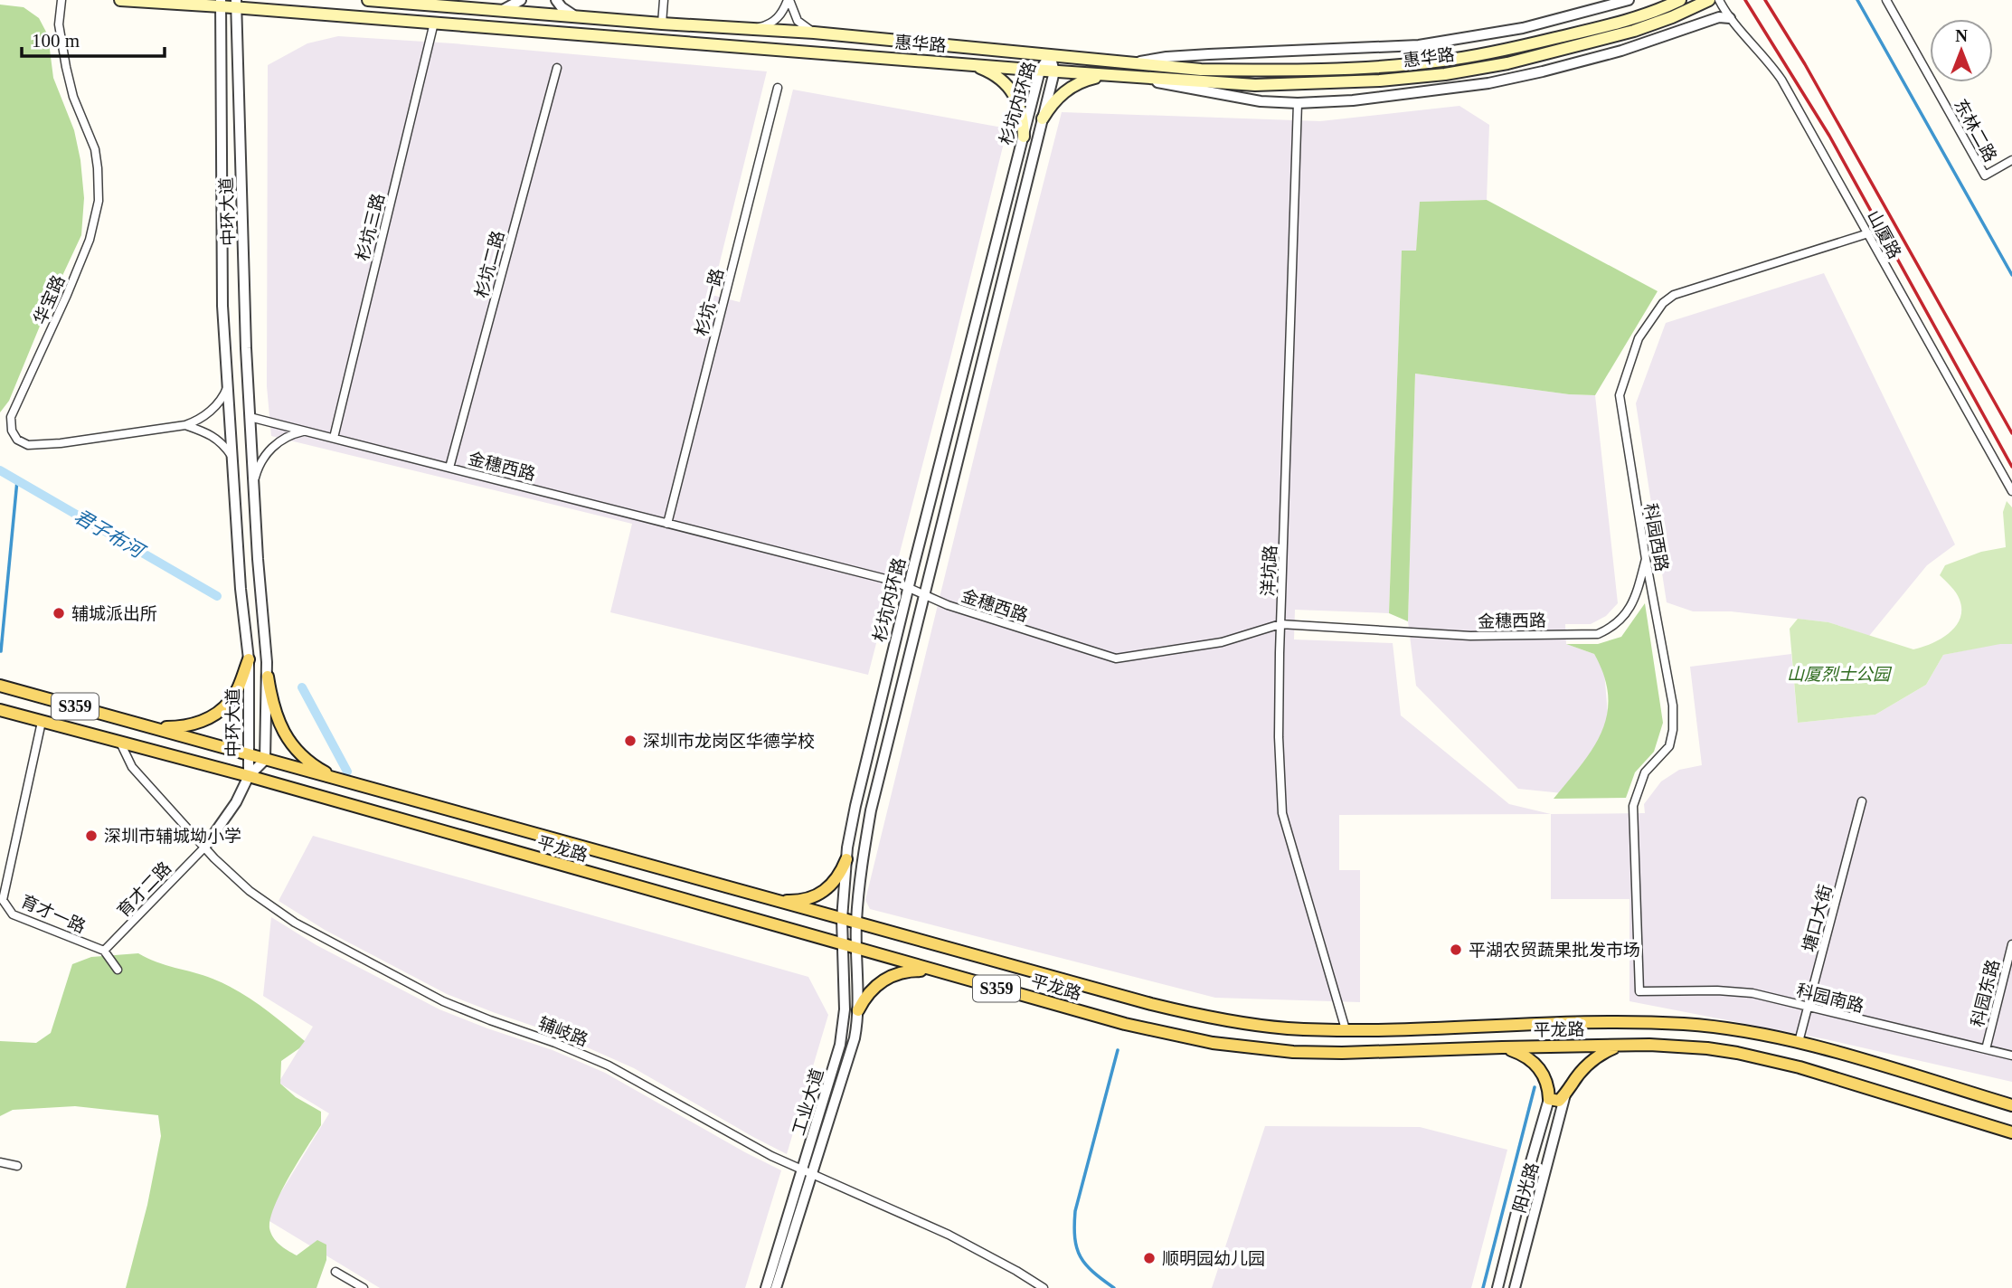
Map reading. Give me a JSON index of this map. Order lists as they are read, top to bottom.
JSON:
{
  "streets": {
    "main road": ["惠华路", "S359", "平龙路"],
    "street": [
      "杉坑内环路",
      "东林二路",
      "中环大道",
      "杉坑三路",
      "山厦路",
      "杉坑二路",
      "华宝路",
      "杉坑一路",
      "金穗西路",
      "科园西路",
      "洋坑路",
      "育才二路",
      "育才一路",
      "塘口大街",
      "科园东路",
      "科园南路",
      "辅岐路",
      "工业大道",
      "阳光路"
    ]
  },
  "crossings": [
    ["惠华路", "杉坑内环路"],
    ["惠华路", "中环大道"],
    ["惠华路", "杉坑三路"],
    ["杉坑内环路", "金穗西路"],
    ["杉坑内环路", "平龙路"],
    ["杉坑内环路", "工业大道"],
    ["中环大道", "金穗西路"],
    ["中环大道", "平龙路"],
    ["杉坑三路", "金穗西路"],
    ["山厦路", "科园西路"],
    ["杉坑二路", "金穗西路"],
    ["杉坑一路", "金穗西路"],
    ["金穗西路", "科园西路"],
    ["金穗西路", "洋坑路"],
    ["科园西路", "科园南路"],
    ["洋坑路", "平龙路"],
    ["平龙路", "育才一路"],
    ["平龙路", "塘口大街"],
    ["平龙路", "辅岐路"],
    ["平龙路", "工业大道"],
    ["育才二路", "育才一路"],
    ["育才二路", "辅岐路"],
    ["塘口大街", "科园南路"],
    ["科园东路", "科园南路"],
    ["辅岐路", "工业大道"]
  ],
  "water": ["君子布河"],
  "parks": ["山厦烈士公园"],
  "places": [
    "辅城派出所",
    "深圳市龙岗区华德学校",
    "深圳市辅城坳小学",
    "平湖农贸蔬果批发市场",
    "顺明园幼儿园"
  ],
  "scale_bar": "100 m",
  "north": "top"
}
